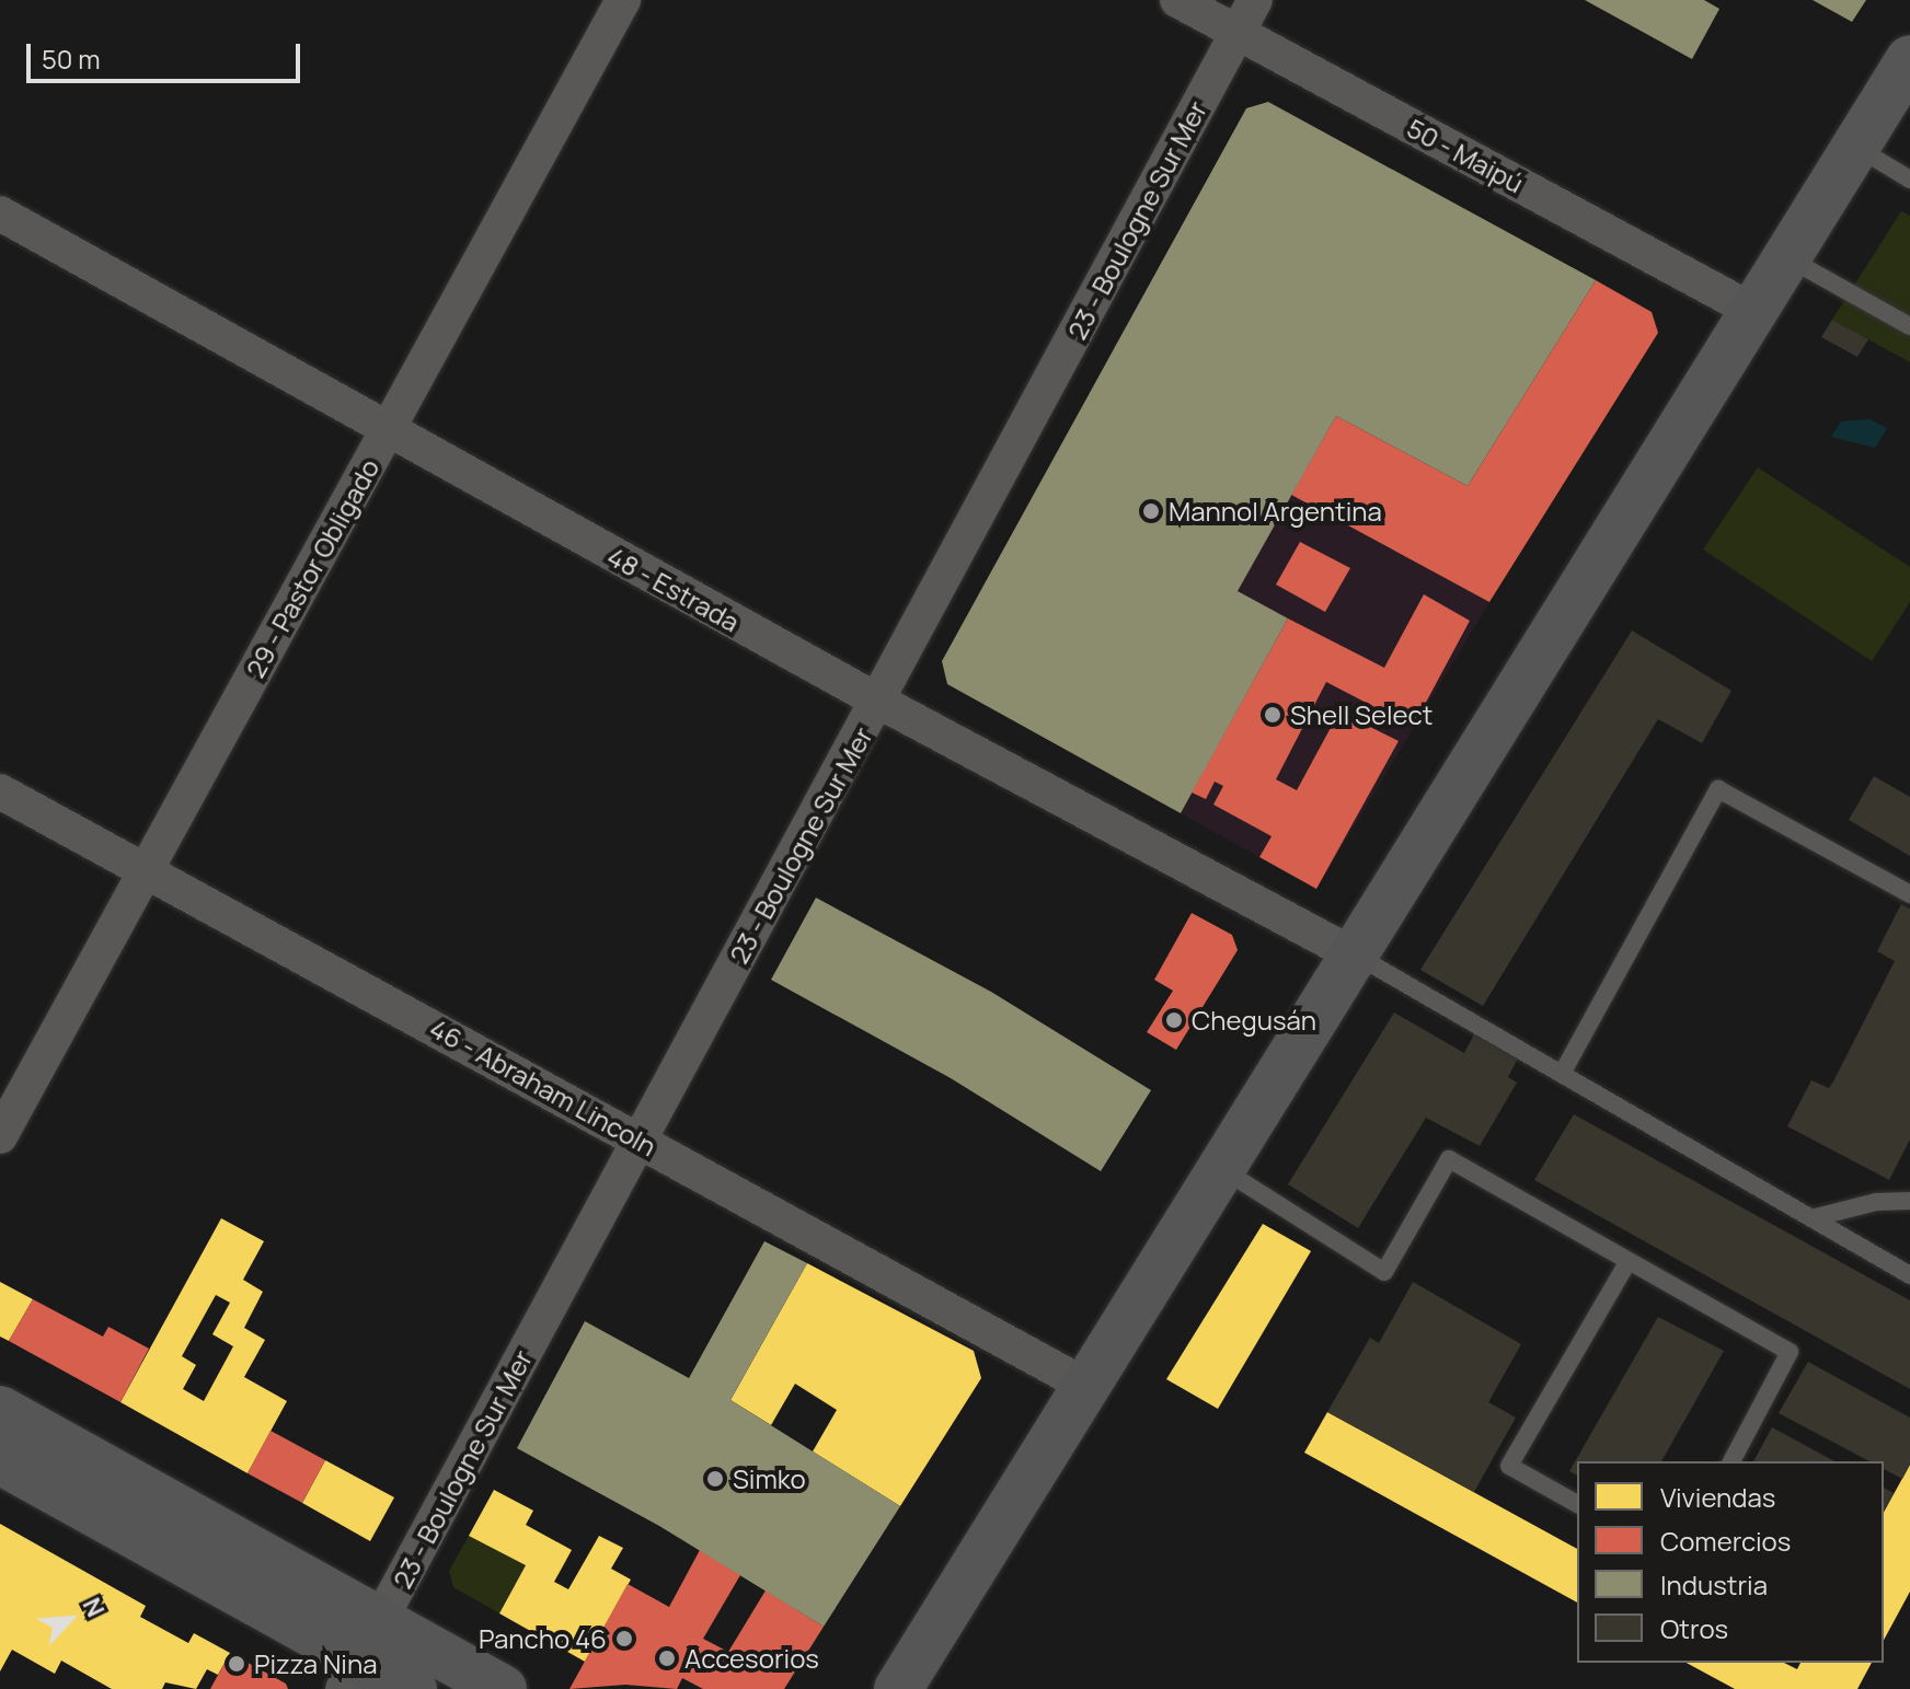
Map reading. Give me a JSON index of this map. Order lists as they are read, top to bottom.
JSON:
{
  "streets": {
    "street": [
      "50 - Maipú",
      "23 - Boulogne Sur Mer",
      "29 - Pastor Obligado",
      "48 - Estrada",
      "46 - Abraham Lincoln"
    ]
  },
  "crossings": [
    ["50 - Maipú", "23 - Boulogne Sur Mer"],
    ["23 - Boulogne Sur Mer", "48 - Estrada"],
    ["23 - Boulogne Sur Mer", "46 - Abraham Lincoln"],
    ["29 - Pastor Obligado", "48 - Estrada"],
    ["29 - Pastor Obligado", "46 - Abraham Lincoln"]
  ],
  "places": [
    "Mannol Argentina",
    "Shell Select",
    "Chegusán",
    "Simko",
    "Pancho 46",
    "Accesorios",
    "Pizza Nina"
  ],
  "legend": [
    "Viviendas",
    "Comercios",
    "Industria",
    "Otros"
  ],
  "scale_bar": "50 m",
  "north": "top right"
}
